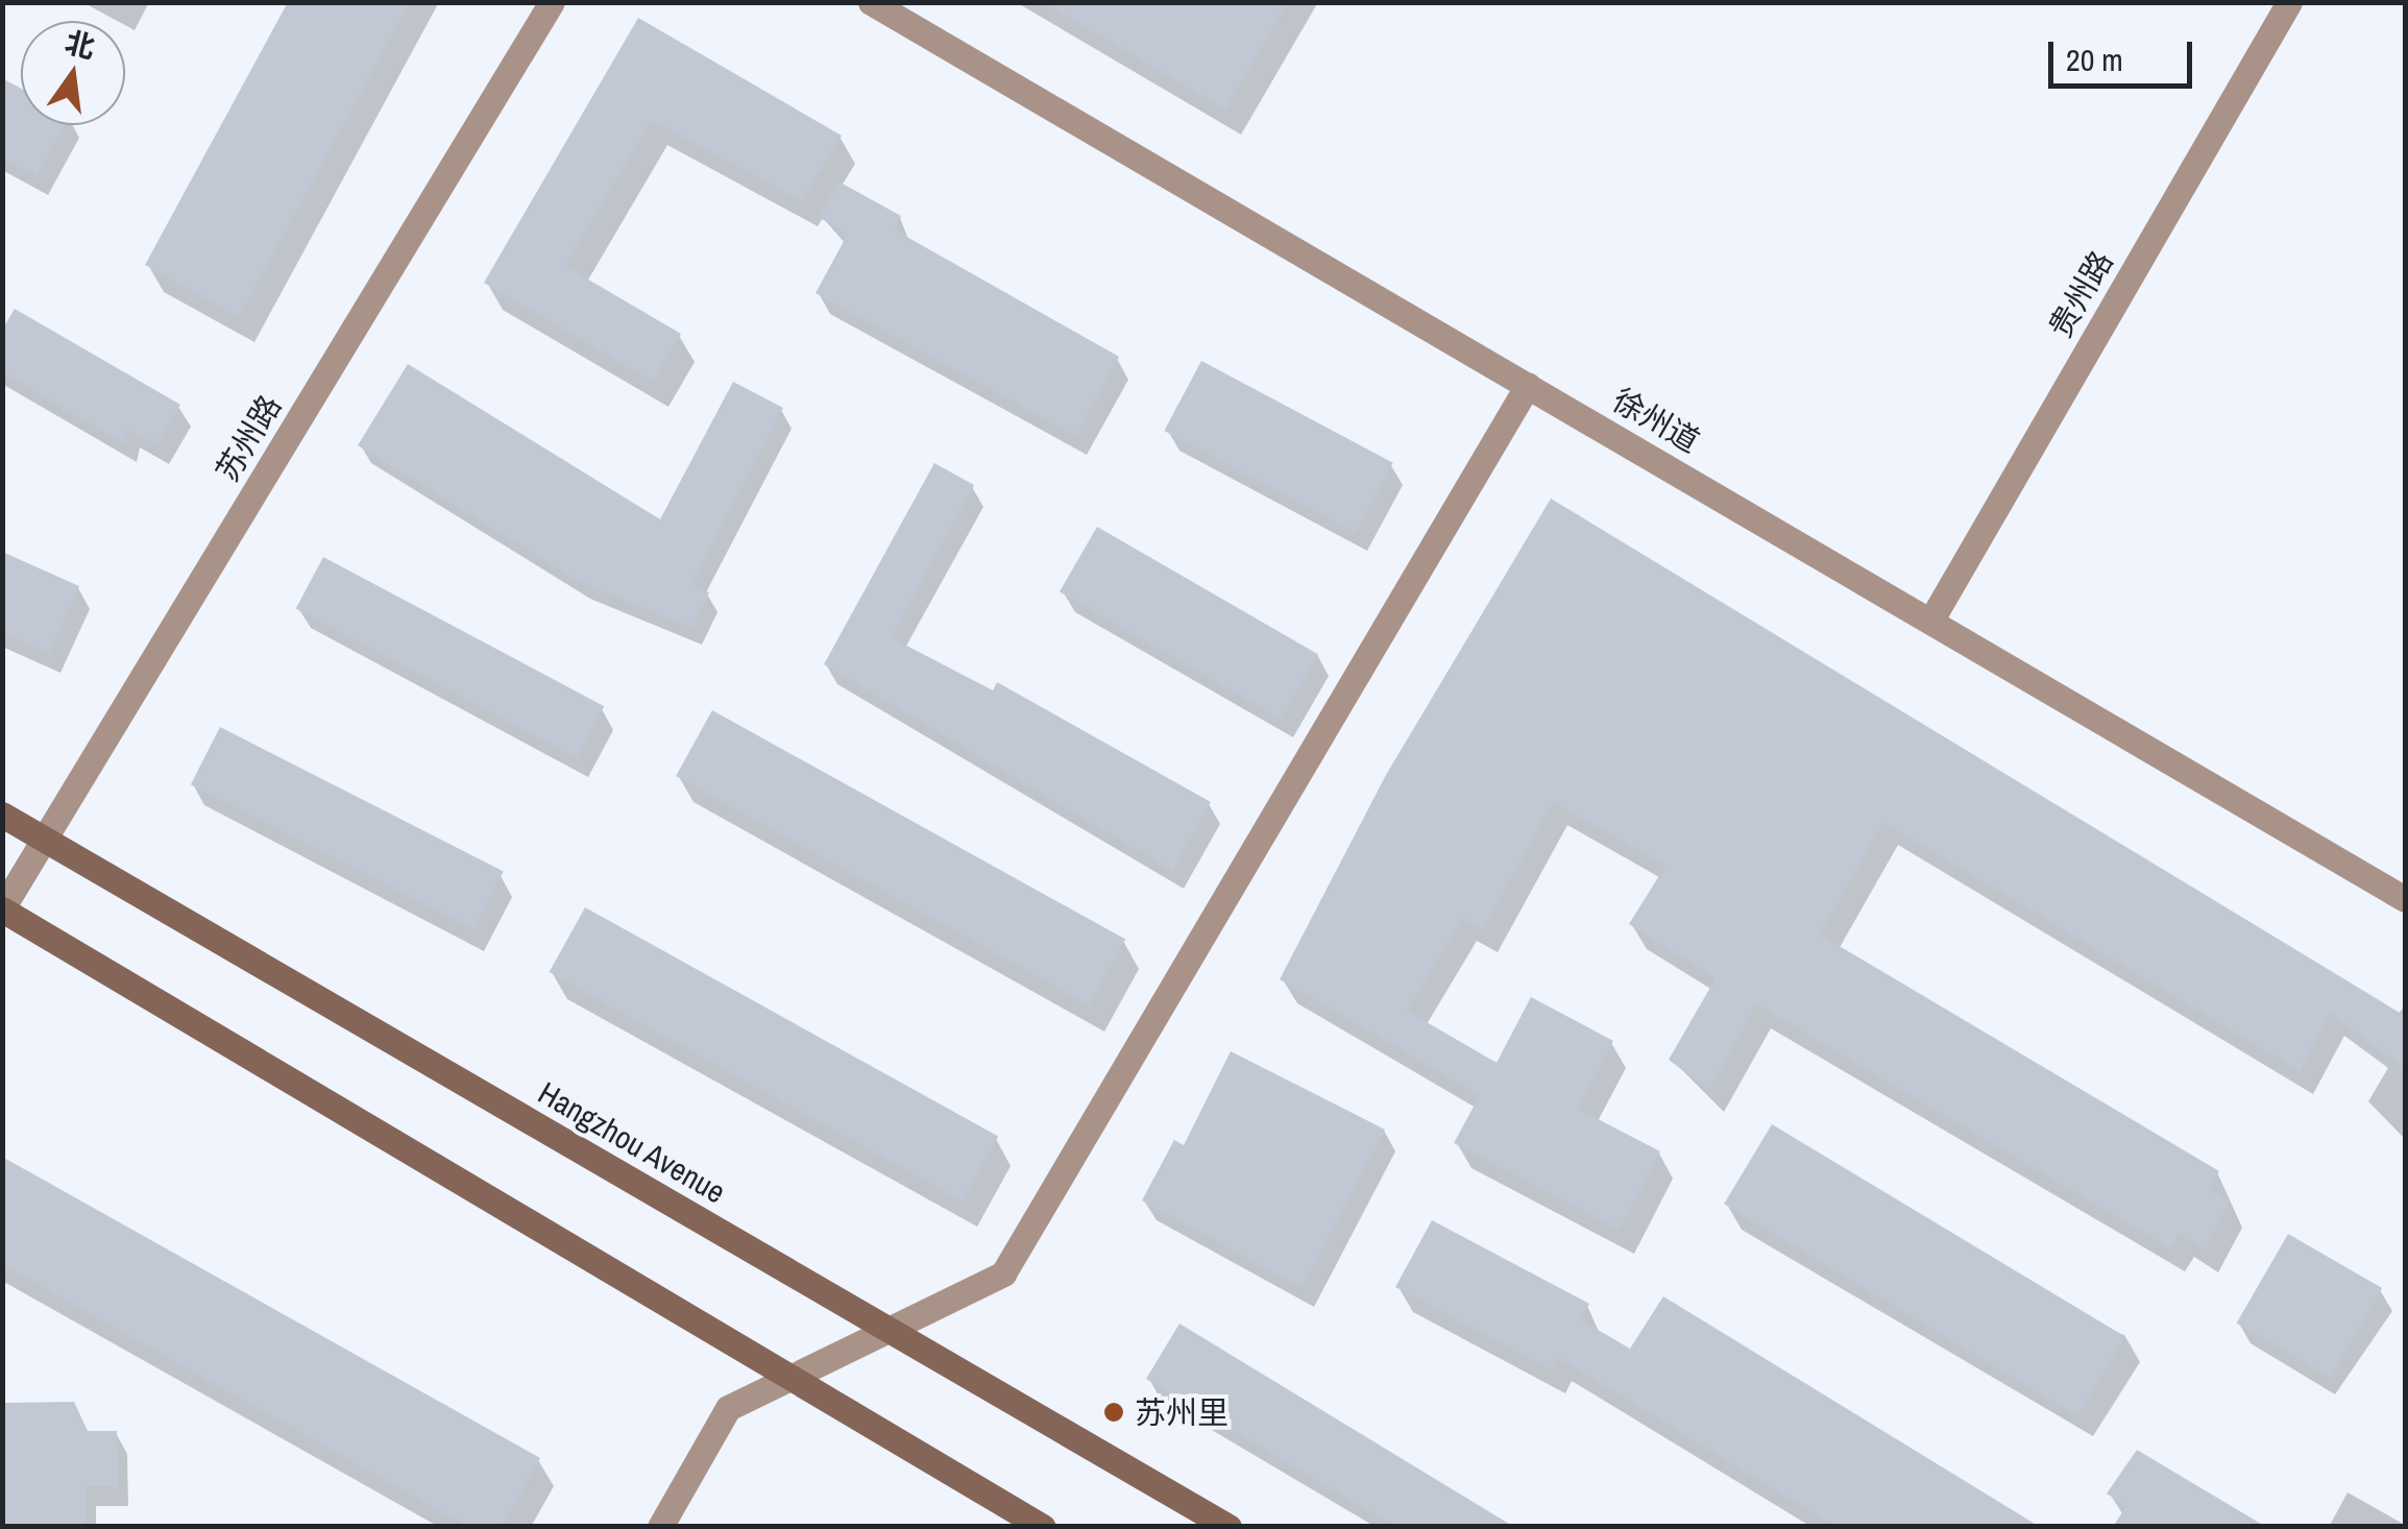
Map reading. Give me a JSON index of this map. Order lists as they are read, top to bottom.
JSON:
{
  "streets": {
    "main road": ["Hangzhou Avenue"],
    "street": ["贵州路", "徐州道", "苏州路"]
  },
  "crossings": [
    ["贵州路", "徐州道"],
    ["苏州路", "Hangzhou Avenue"]
  ],
  "places": ["苏州里"],
  "scale_bar": "20 m",
  "north": "top"
}
